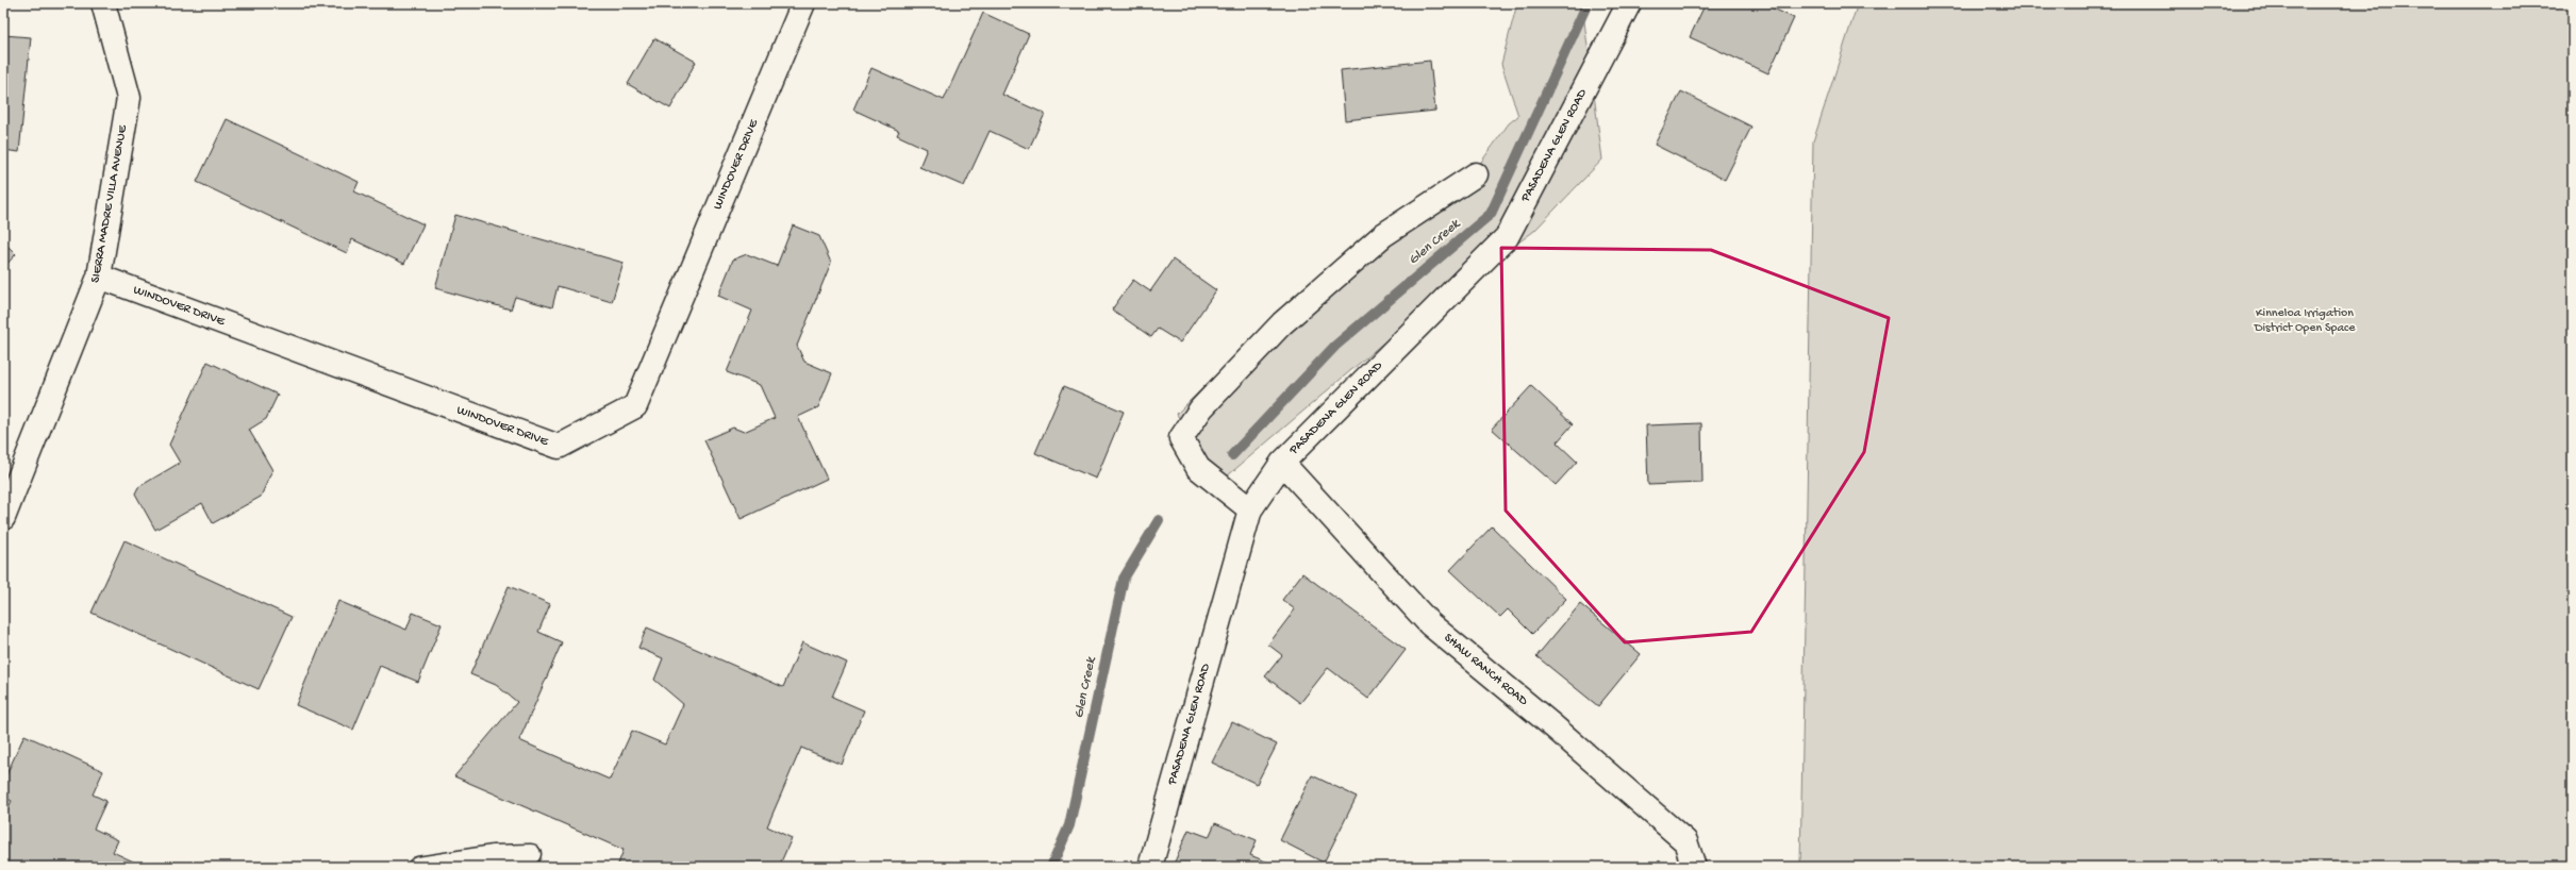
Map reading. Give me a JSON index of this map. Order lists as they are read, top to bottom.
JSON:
{
  "streets": {
    "street": [
      "PASADENA GLEN ROAD",
      "WINDOVER DRIVE",
      "SIERRA MADRE VILLA AVENUE",
      "SHAW RANCH ROAD"
    ]
  },
  "crossings": [
    ["PASADENA GLEN ROAD", "SHAW RANCH ROAD"],
    ["WINDOVER DRIVE", "SIERRA MADRE VILLA AVENUE"]
  ],
  "water": ["Glen Creek"],
  "parks": ["Kinneloa Irrigation District Open Space"]
}
